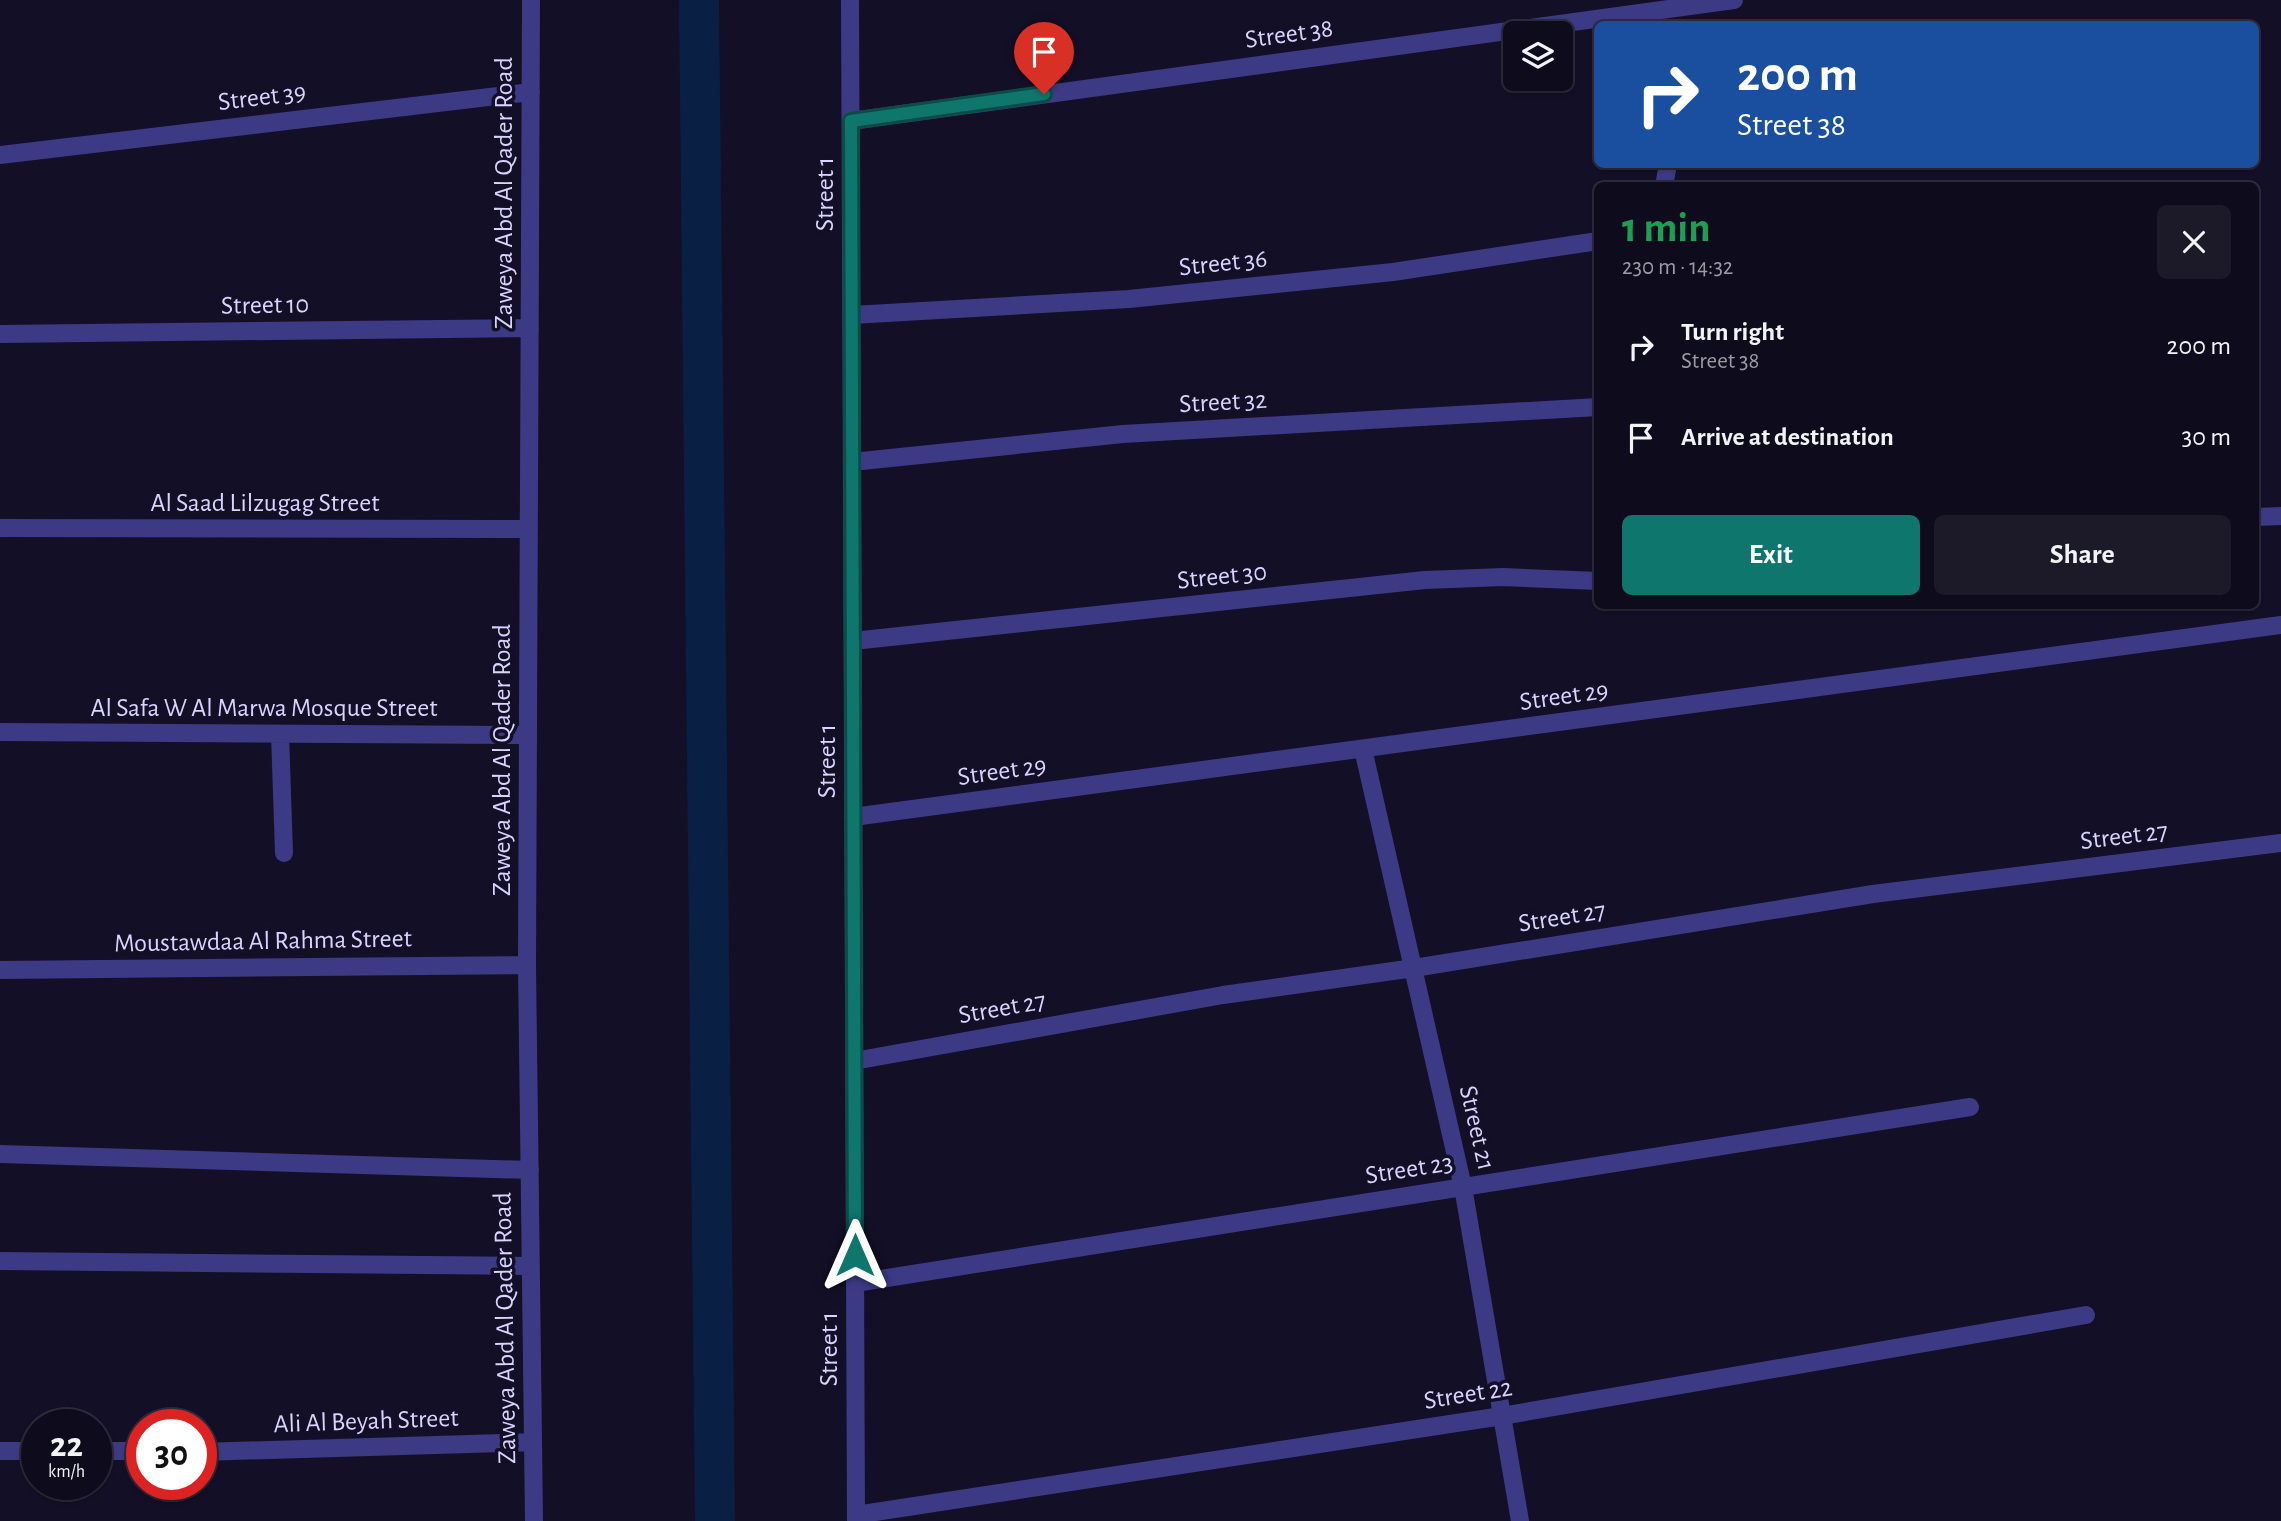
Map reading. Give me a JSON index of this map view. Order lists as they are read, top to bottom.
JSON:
{
  "streets": {
    "street": [
      "Street 38",
      "Street 39",
      "Zaweya Abd Al Qader Road",
      "Street 1",
      "Street 36",
      "Street 10",
      "Street 32",
      "Al Saad Lilzugag Street",
      "Street 30",
      "Street 29",
      "Al Safa W Al Marwa Mosque Street",
      "Street 27",
      "Moustawdaa Al Rahma Street",
      "Street 21",
      "Street 23",
      "Street 22",
      "Ali Al Beyah Street"
    ]
  },
  "crossings": [
    ["Street 38", "Street 1"],
    ["Street 39", "Zaweya Abd Al Qader Road"],
    ["Zaweya Abd Al Qader Road", "Street 10"],
    ["Zaweya Abd Al Qader Road", "Al Saad Lilzugag Street"],
    ["Zaweya Abd Al Qader Road", "Al Safa W Al Marwa Mosque Street"],
    ["Zaweya Abd Al Qader Road", "Moustawdaa Al Rahma Street"],
    ["Zaweya Abd Al Qader Road", "Ali Al Beyah Street"],
    ["Street 1", "Street 36"],
    ["Street 1", "Street 32"],
    ["Street 1", "Street 30"],
    ["Street 1", "Street 29"],
    ["Street 1", "Street 27"],
    ["Street 1", "Street 23"],
    ["Street 1", "Street 22"],
    ["Street 29", "Street 21"],
    ["Street 27", "Street 21"],
    ["Street 21", "Street 23"],
    ["Street 21", "Street 22"]
  ],
  "page": {
    "turn": ["200 m", "Street 38"],
    "heading": ["1 min", "230 m · 14:32"],
    "list": [
      {
        "name": "Turn right",
        "note": "Street 38",
        "value": "200 m"
      },
      {
        "name": "Arrive at destination",
        "value": "30 m"
      }
    ],
    "buttons": ["Exit", "Share"],
    "speed": "22 km/h",
    "limit": "30"
  }
}
